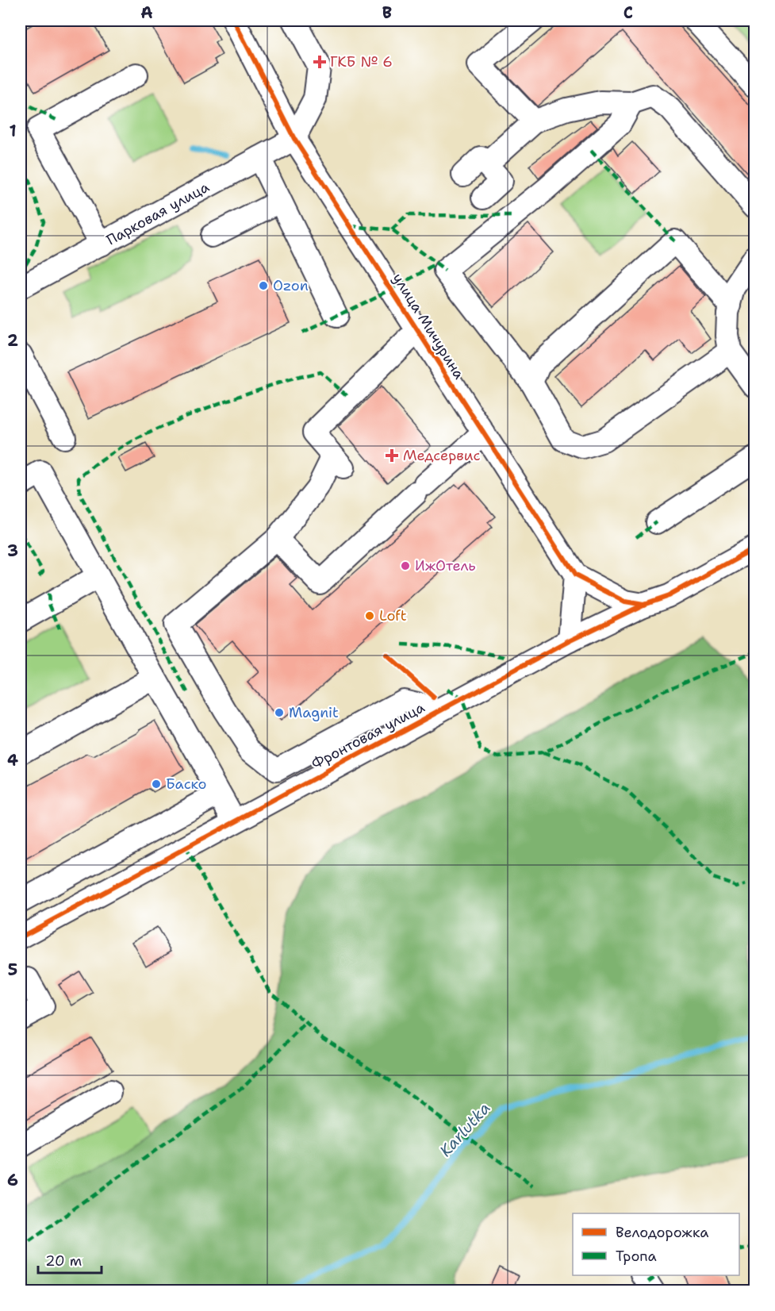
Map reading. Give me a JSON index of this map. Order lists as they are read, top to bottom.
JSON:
{
  "streets": {
    "street": ["Парковая улица", "улица Мичурина", "Фронтовая улица"]
  },
  "crossings": [
    ["Парковая улица", "улица Мичурина"],
    ["улица Мичурина", "Фронтовая улица"]
  ],
  "water": ["Karlutka"],
  "places": {
    "health": ["ГКБ № 6", "Медсервис"],
    "other": [
      "Ozon",
      "ИжОтель",
      "Loft",
      "Magnit",
      "Баско"
    ]
  },
  "legend": ["Велодорожка", "Тропа"],
  "scale_bar": "20 m",
  "grid": {
    "columns": ["A", "B", "C"],
    "rows": [
      "1",
      "2",
      "3",
      "4",
      "5",
      "6"
    ]
  }
}
